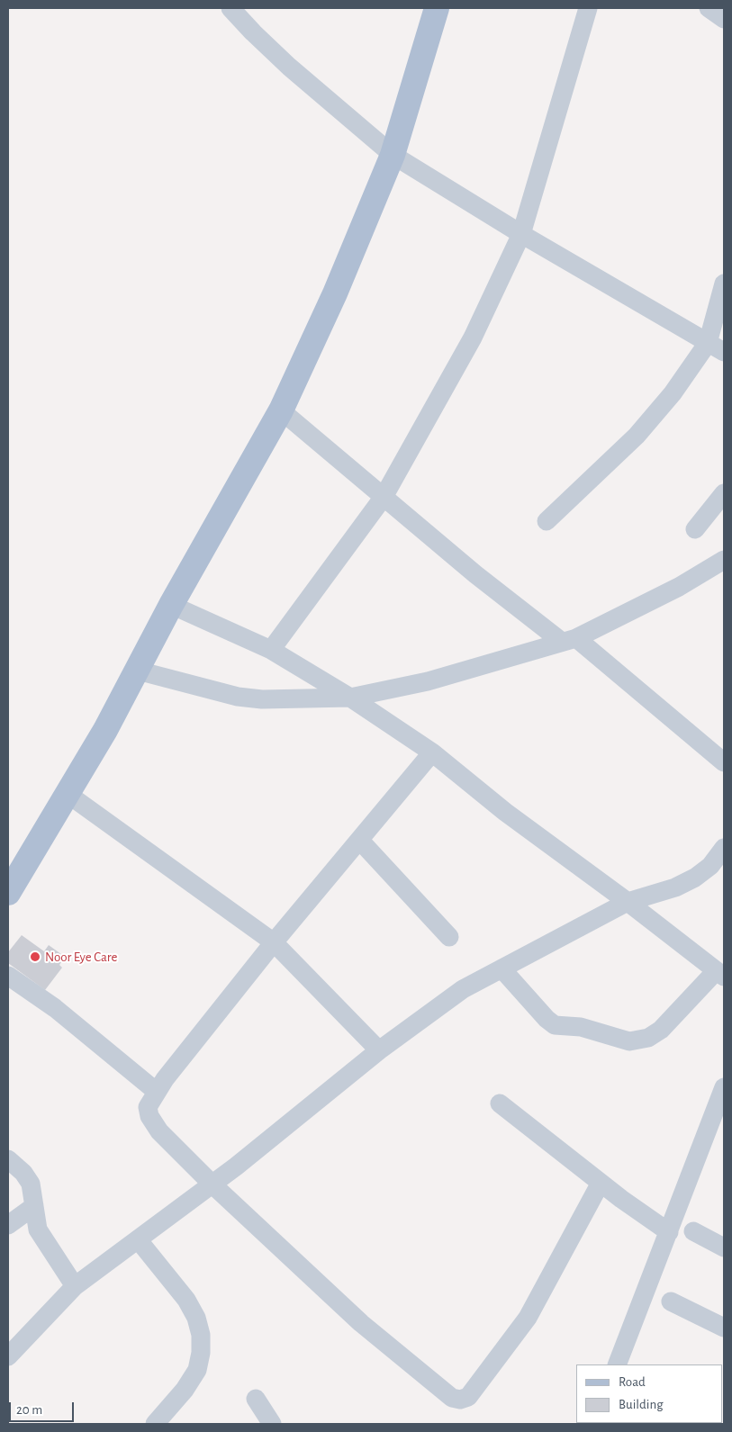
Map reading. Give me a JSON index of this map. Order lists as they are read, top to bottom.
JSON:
{
  "places": ["Noor Eye Care"],
  "legend": ["Road", "Building"],
  "scale_bar": "20 m"
}
